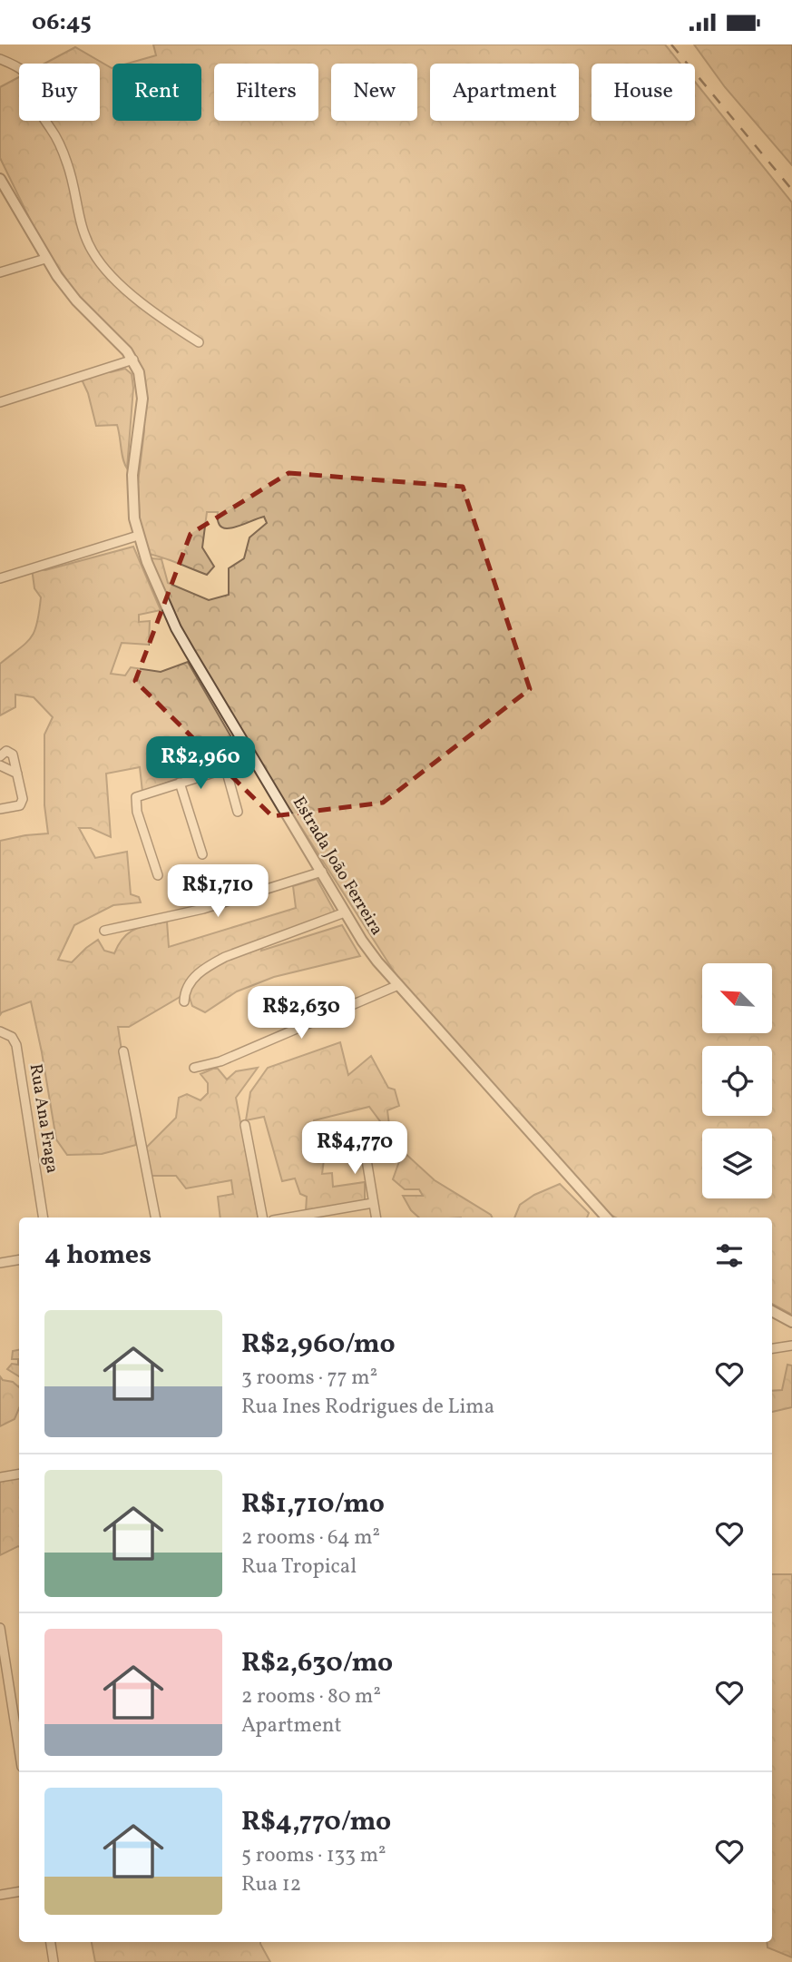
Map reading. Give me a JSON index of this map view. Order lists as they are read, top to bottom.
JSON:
{
  "streets": {
    "street": ["Estrada João Ferreira", "Rua Ana Fraga"]
  },
  "north": "top left",
  "page": {
    "status": "06:45",
    "chip": [
      "Buy",
      "Rent",
      "Filters",
      "New",
      "Apartment",
      "House"
    ],
    "price": [
      "R$2,960",
      "R$1,710",
      "R$2,630",
      "R$4,770"
    ],
    "heading": "4 homes",
    "list": [
      {
        "name": "R$2,960/mo",
        "note": "3 rooms · 77 m² · Rua Ines Rodrigues de Lima"
      },
      {
        "name": "R$1,710/mo",
        "note": "2 rooms · 64 m² · Rua Tropical"
      },
      {
        "name": "R$2,630/mo",
        "note": "2 rooms · 80 m² · Apartment"
      },
      {
        "name": "R$4,770/mo",
        "note": "5 rooms · 133 m² · Rua 12"
      }
    ]
  }
}
